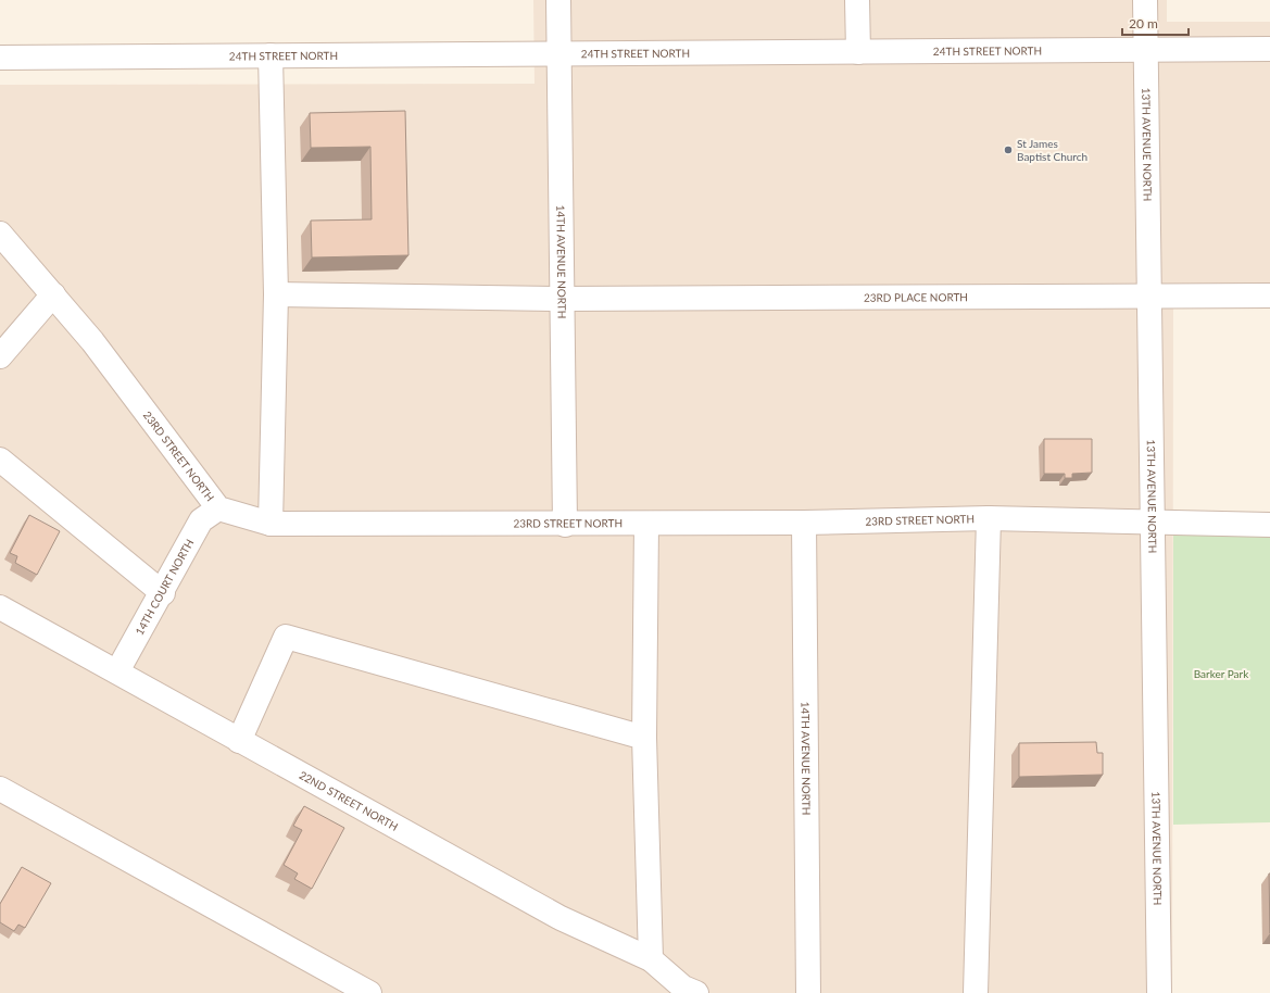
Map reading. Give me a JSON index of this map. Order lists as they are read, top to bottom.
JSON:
{
  "streets": {
    "street": [
      "24TH STREET NORTH",
      "13TH AVENUE NORTH",
      "14TH AVENUE NORTH",
      "23RD PLACE NORTH",
      "23RD STREET NORTH",
      "14TH COURT NORTH",
      "22ND STREET NORTH"
    ]
  },
  "crossings": [
    ["24TH STREET NORTH", "13TH AVENUE NORTH"],
    ["24TH STREET NORTH", "14TH AVENUE NORTH"],
    ["13TH AVENUE NORTH", "23RD PLACE NORTH"],
    ["13TH AVENUE NORTH", "23RD STREET NORTH"],
    ["14TH AVENUE NORTH", "23RD PLACE NORTH"],
    ["14TH AVENUE NORTH", "23RD STREET NORTH"],
    ["23RD STREET NORTH", "14TH COURT NORTH"],
    ["14TH COURT NORTH", "22ND STREET NORTH"]
  ],
  "parks": ["Barker Park"],
  "places": ["St James Baptist Church"],
  "scale_bar": "20 m"
}
